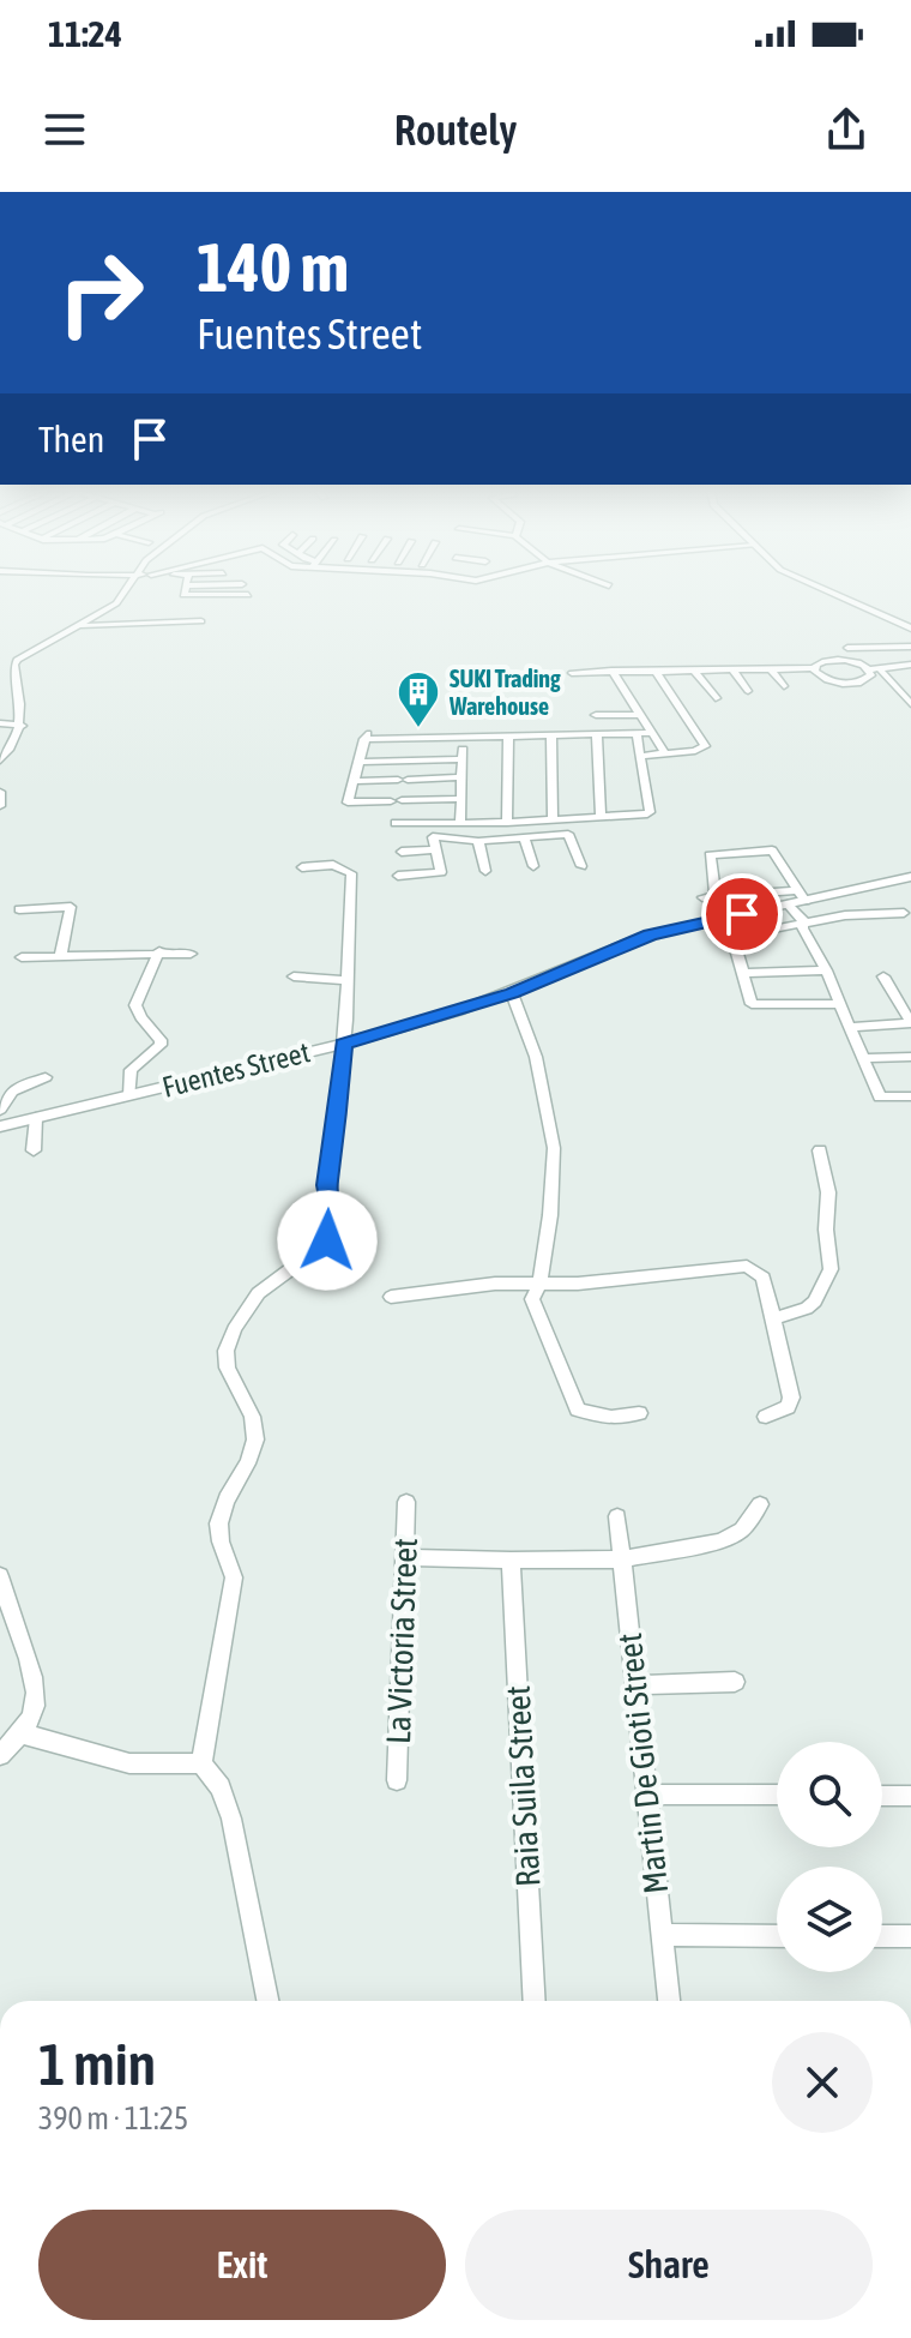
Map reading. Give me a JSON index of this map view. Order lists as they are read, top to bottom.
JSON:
{
  "streets": {
    "street": [
      "Fuentes Street",
      "La Victoria Street",
      "Martin De Gioti Street",
      "Raia Suila Street"
    ]
  },
  "places": {
    "building": ["SUKI Trading Warehouse"]
  },
  "page": {
    "status": "11:24",
    "header": "Routely",
    "turn": ["140 m", "Fuentes Street"],
    "then": "Then",
    "heading": ["1 min", "390 m · 11:25"],
    "buttons": ["Exit", "Share"]
  }
}
